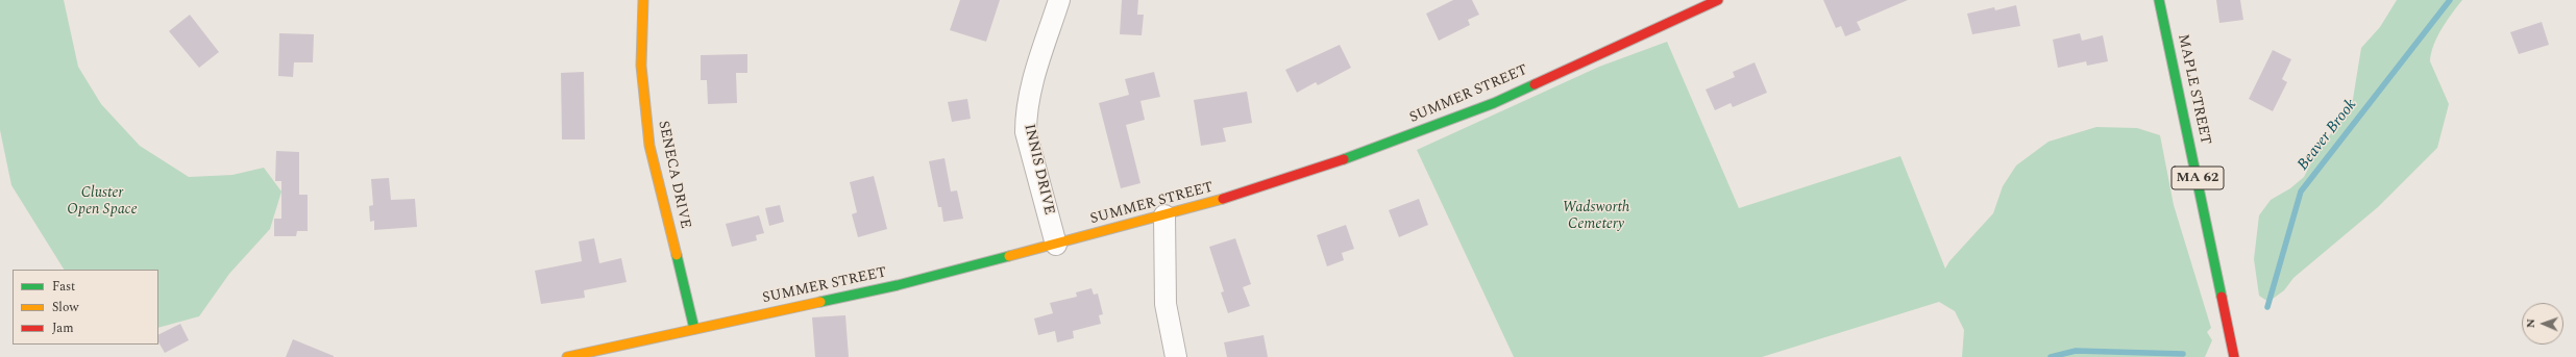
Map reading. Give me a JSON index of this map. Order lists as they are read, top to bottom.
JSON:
{
  "streets": {
    "street": [
      "MAPLE STREET",
      "SUMMER STREET",
      "INNIS DRIVE",
      "SENECA DRIVE",
      "MA 62"
    ]
  },
  "crossings": [
    ["SUMMER STREET", "INNIS DRIVE"],
    ["SUMMER STREET", "SENECA DRIVE"]
  ],
  "water": ["Beaver Brook"],
  "parks": ["Cluster Open Space", "Wadsworth Cemetery"],
  "legend": ["Fast", "Slow", "Jam"],
  "north": "left"
}
